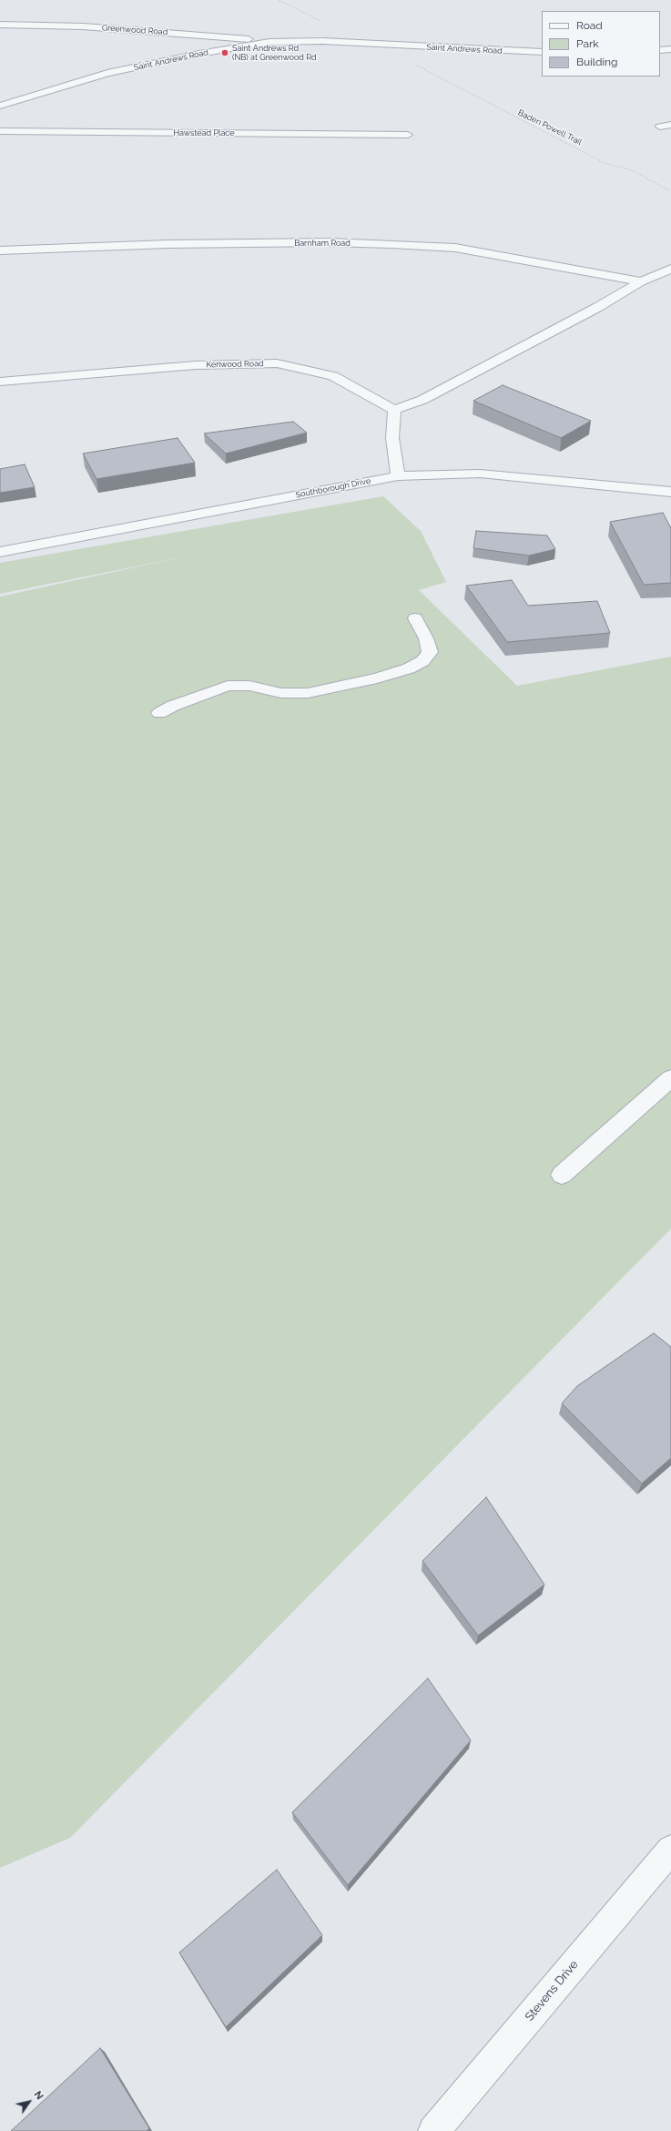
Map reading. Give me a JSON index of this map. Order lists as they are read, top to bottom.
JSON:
{
  "streets": {
    "street": [
      "Greenwood Road",
      "Saint Andrews Road",
      "Hawstead Place",
      "Barnham Road",
      "Kenwood Road",
      "Southborough Drive",
      "Stevens Drive"
    ],
    "path": ["Baden Powell Trail"]
  },
  "crossings": [
    ["Greenwood Road", "Saint Andrews Road"]
  ],
  "places": ["Saint Andrews Rd (NB) at Greenwood Rd"],
  "legend": ["Road", "Park", "Building"],
  "north": "top right"
}
